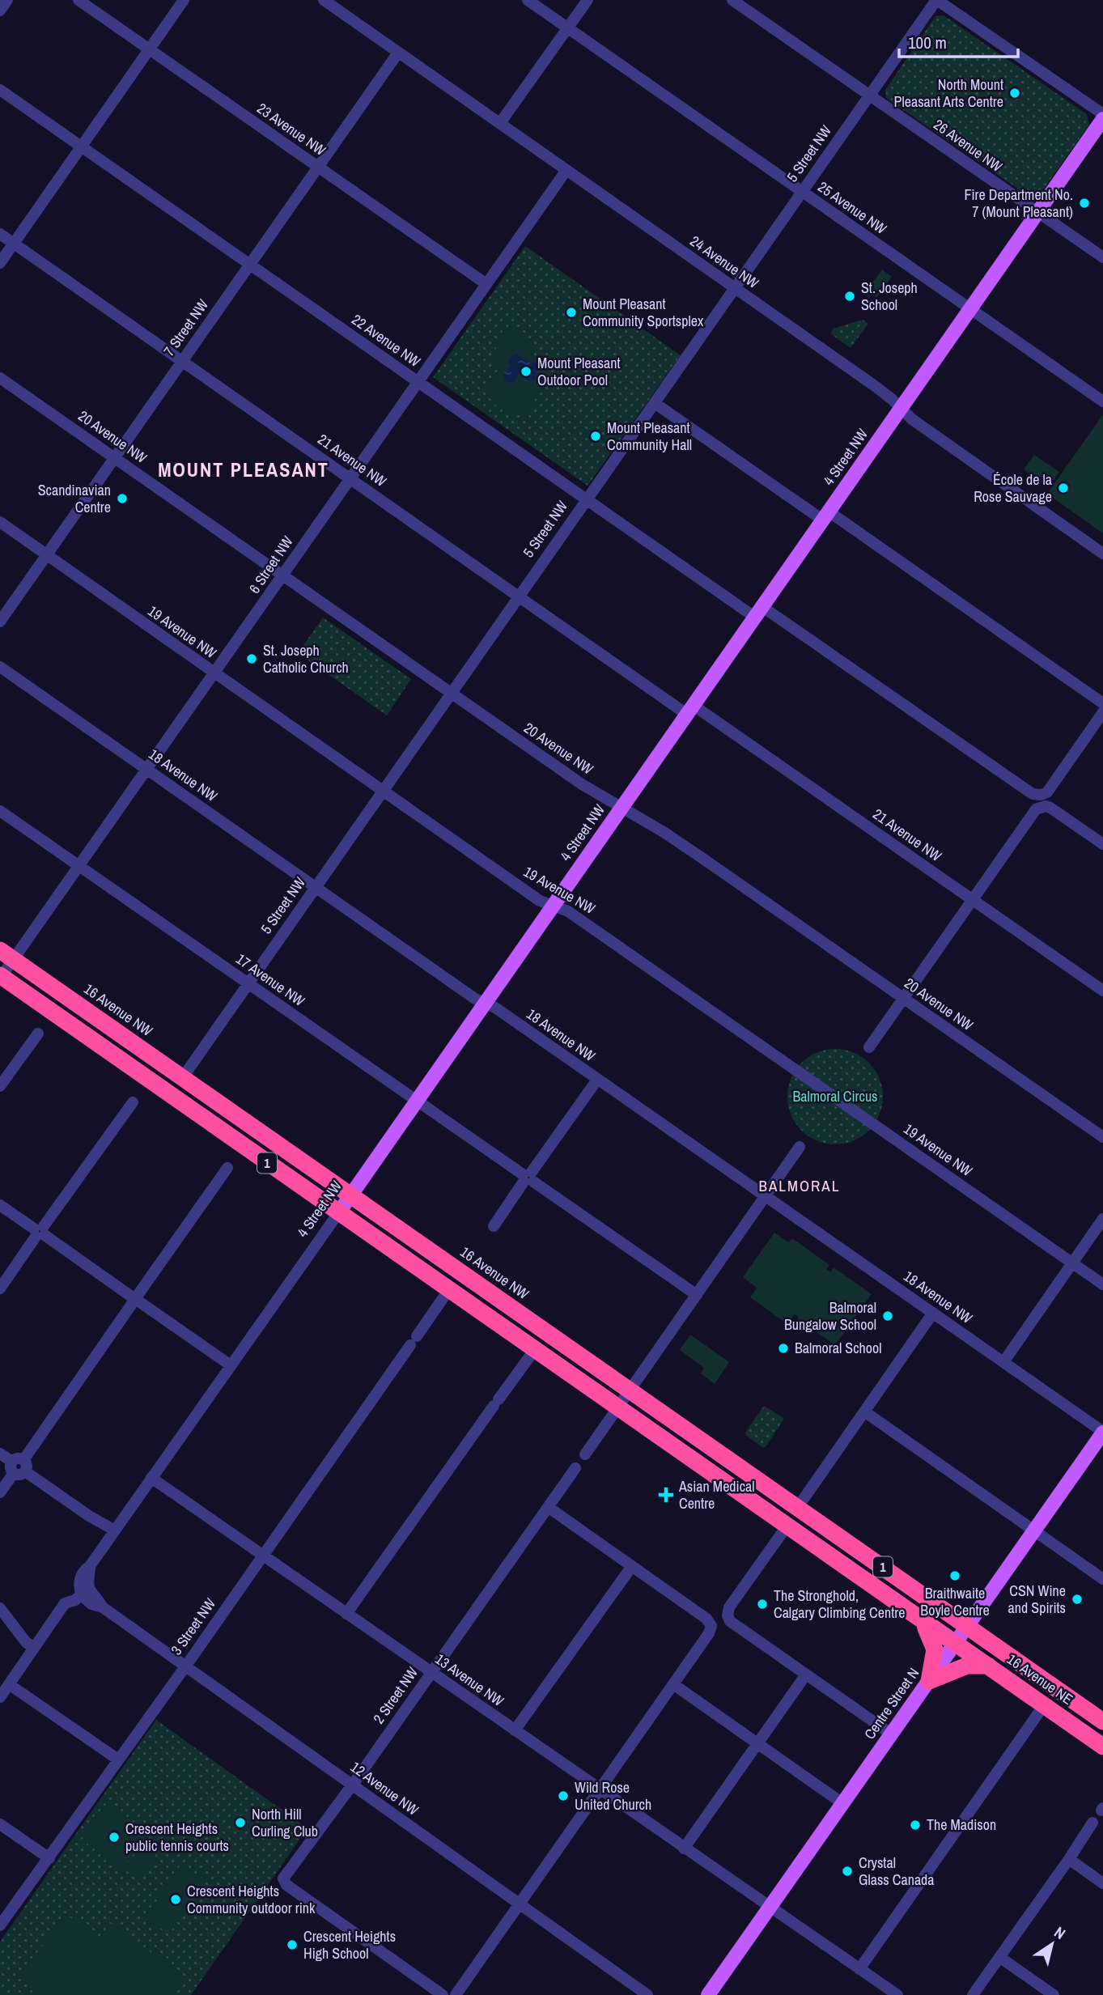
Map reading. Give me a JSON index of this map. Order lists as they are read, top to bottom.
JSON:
{
  "streets": {
    "highway": ["16 Avenue NW", "1", "16 Avenue NE"],
    "main road": ["4 Street NW", "Centre Street N"],
    "street": [
      "23 Avenue NW",
      "26 Avenue NW",
      "5 Street NW",
      "25 Avenue NW",
      "24 Avenue NW",
      "7 Street NW",
      "22 Avenue NW",
      "20 Avenue NW",
      "21 Avenue NW",
      "6 Street NW",
      "19 Avenue NW",
      "18 Avenue NW",
      "17 Avenue NW",
      "3 Street NW",
      "13 Avenue NW",
      "2 Street NW",
      "12 Avenue NW"
    ]
  },
  "crossings": [
    ["23 Avenue NW", "7 Street NW"],
    ["23 Avenue NW", "6 Street NW"],
    ["26 Avenue NW", "5 Street NW"],
    ["26 Avenue NW", "4 Street NW"],
    ["5 Street NW", "25 Avenue NW"],
    ["5 Street NW", "24 Avenue NW"],
    ["5 Street NW", "22 Avenue NW"],
    ["5 Street NW", "20 Avenue NW"],
    ["5 Street NW", "21 Avenue NW"],
    ["5 Street NW", "19 Avenue NW"],
    ["5 Street NW", "18 Avenue NW"],
    ["5 Street NW", "17 Avenue NW"],
    ["5 Street NW", "16 Avenue NW"],
    ["25 Avenue NW", "4 Street NW"],
    ["24 Avenue NW", "7 Street NW"],
    ["24 Avenue NW", "4 Street NW"],
    ["24 Avenue NW", "6 Street NW"],
    ["7 Street NW", "22 Avenue NW"],
    ["7 Street NW", "20 Avenue NW"],
    ["7 Street NW", "21 Avenue NW"],
    ["7 Street NW", "19 Avenue NW"],
    ["22 Avenue NW", "4 Street NW"],
    ["22 Avenue NW", "6 Street NW"],
    ["20 Avenue NW", "4 Street NW"],
    ["20 Avenue NW", "6 Street NW"],
    ["4 Street NW", "21 Avenue NW"],
    ["4 Street NW", "19 Avenue NW"],
    ["4 Street NW", "18 Avenue NW"],
    ["4 Street NW", "17 Avenue NW"],
    ["4 Street NW", "16 Avenue NW"],
    ["4 Street NW", "1"],
    ["4 Street NW", "13 Avenue NW"],
    ["4 Street NW", "12 Avenue NW"],
    ["21 Avenue NW", "6 Street NW"],
    ["6 Street NW", "19 Avenue NW"],
    ["6 Street NW", "18 Avenue NW"],
    ["6 Street NW", "17 Avenue NW"],
    ["6 Street NW", "16 Avenue NW"],
    ["6 Street NW", "1"],
    ["18 Avenue NW", "Centre Street N"],
    ["16 Avenue NW", "16 Avenue NE"],
    ["16 Avenue NW", "Centre Street N"],
    ["1", "3 Street NW"],
    ["1", "16 Avenue NE"],
    ["1", "Centre Street N"],
    ["3 Street NW", "13 Avenue NW"],
    ["3 Street NW", "12 Avenue NW"],
    ["16 Avenue NE", "Centre Street N"],
    ["13 Avenue NW", "2 Street NW"],
    ["13 Avenue NW", "Centre Street N"],
    ["2 Street NW", "12 Avenue NW"]
  ],
  "districts": ["MOUNT PLEASANT", "BALMORAL"],
  "parks": ["Balmoral Circus"],
  "places": {
    "other": [
      "North Mount Pleasant Arts Centre",
      "Fire Department No. 7 (Mount Pleasant)",
      "St. Joseph School",
      "Mount Pleasant Community Sportsplex",
      "Mount Pleasant Outdoor Pool",
      "Mount Pleasant Community Hall",
      "École de la Rose Sauvage",
      "Scandinavian Centre",
      "St. Joseph Catholic Church",
      "Balmoral Bungalow School",
      "Balmoral School",
      "Braithwaite Boyle Centre",
      "CSN Wine and Spirits",
      "The Stronghold, Calgary Climbing Centre",
      "Wild Rose United Church",
      "North Hill Curling Club",
      "The Madison",
      "Crescent Heights public tennis courts",
      "Crystal Glass Canada",
      "Crescent Heights Community outdoor rink",
      "Crescent Heights High School"
    ],
    "health": ["Asian Medical Centre"]
  },
  "scale_bar": "100 m",
  "north": "top right"
}
